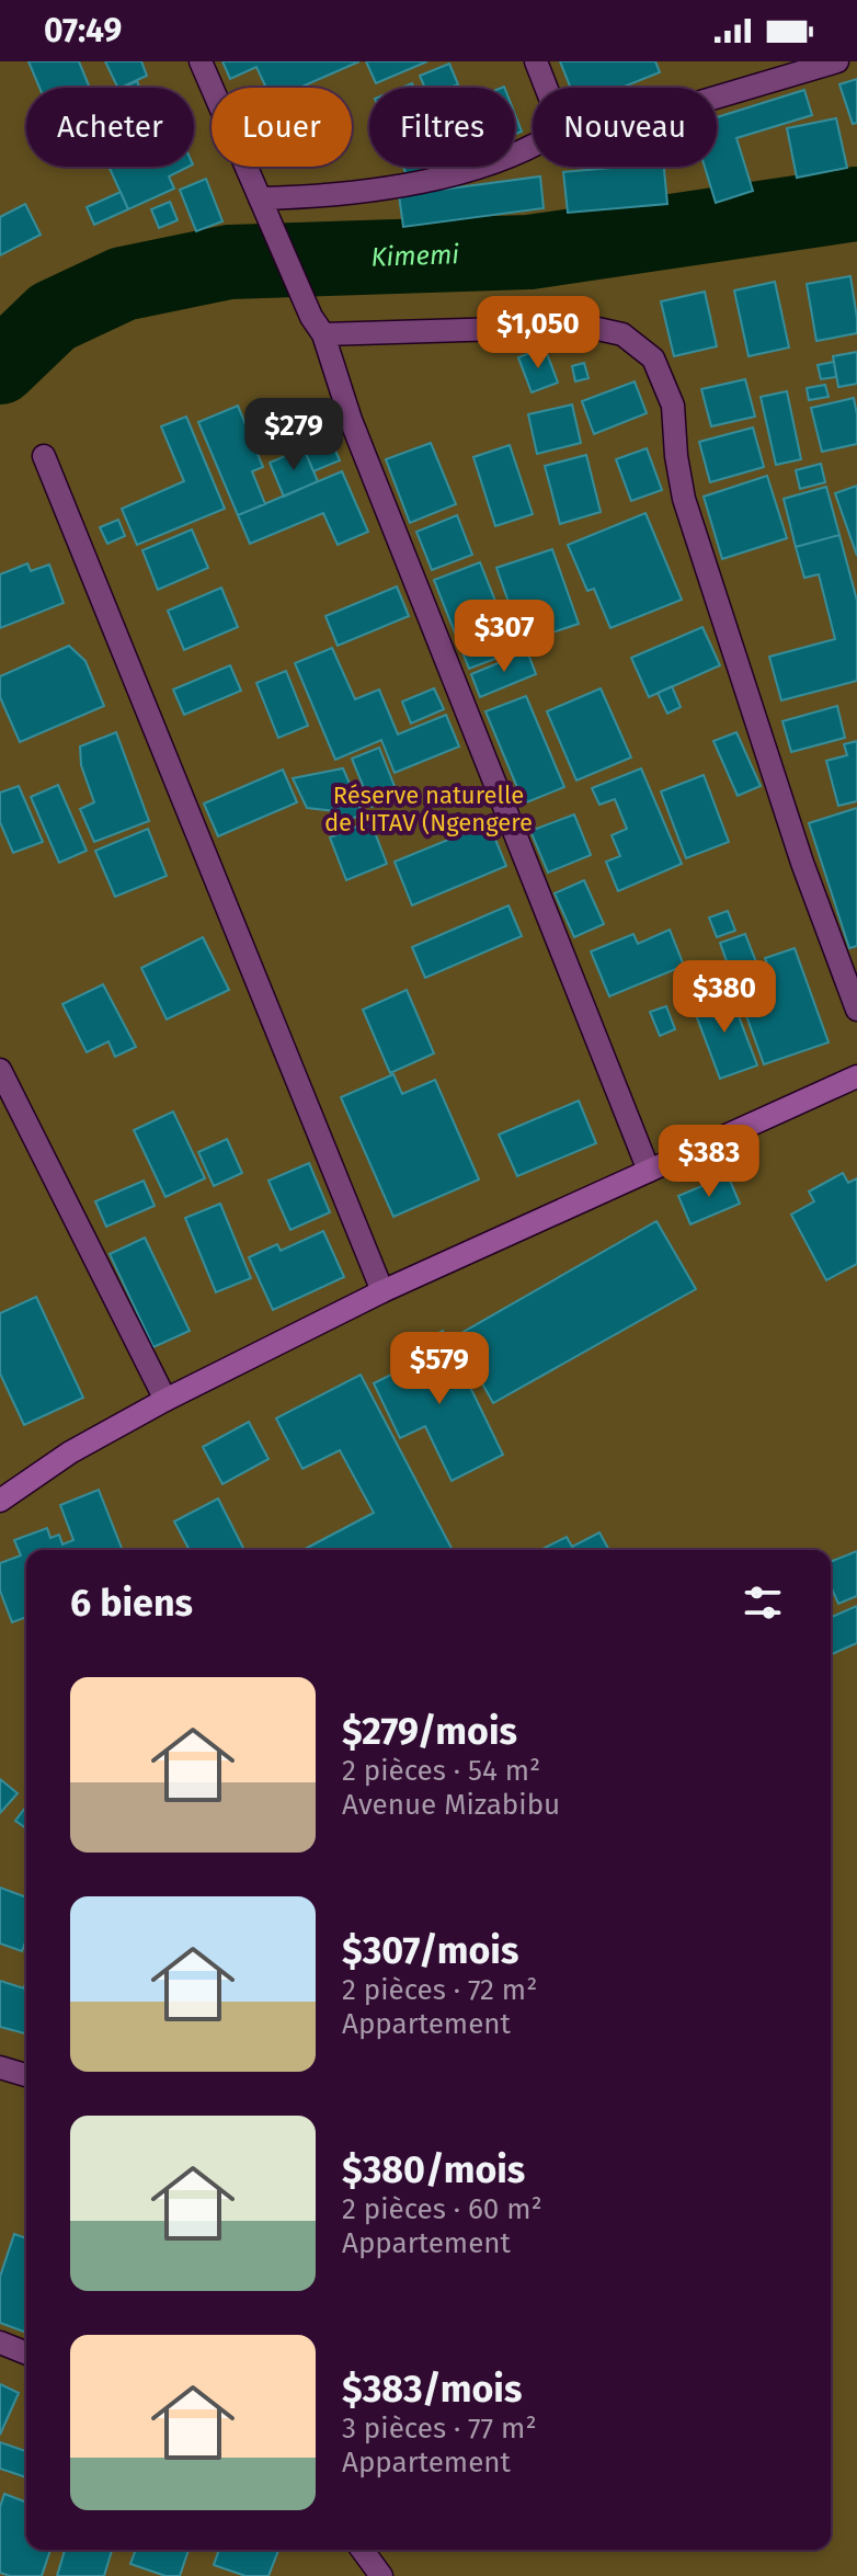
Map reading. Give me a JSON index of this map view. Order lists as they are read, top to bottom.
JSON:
{
  "water": ["Kimemi"],
  "parks": ["Réserve naturelle de l'ITAV (Ngengere"],
  "page": {
    "status": "07:49",
    "chip": [
      "Acheter",
      "Louer",
      "Filtres",
      "Nouveau"
    ],
    "price": [
      "$1,050",
      "$279",
      "$307",
      "$380",
      "$383",
      "$579"
    ],
    "heading": "6 biens",
    "list": [
      {
        "name": "$279/mois",
        "note": "2 pièces · 54 m² · Avenue Mizabibu"
      },
      {
        "name": "$307/mois",
        "note": "2 pièces · 72 m² · Appartement"
      },
      {
        "name": "$380/mois",
        "note": "2 pièces · 60 m² · Appartement"
      },
      {
        "name": "$383/mois",
        "note": "3 pièces · 77 m² · Appartement"
      }
    ]
  }
}
